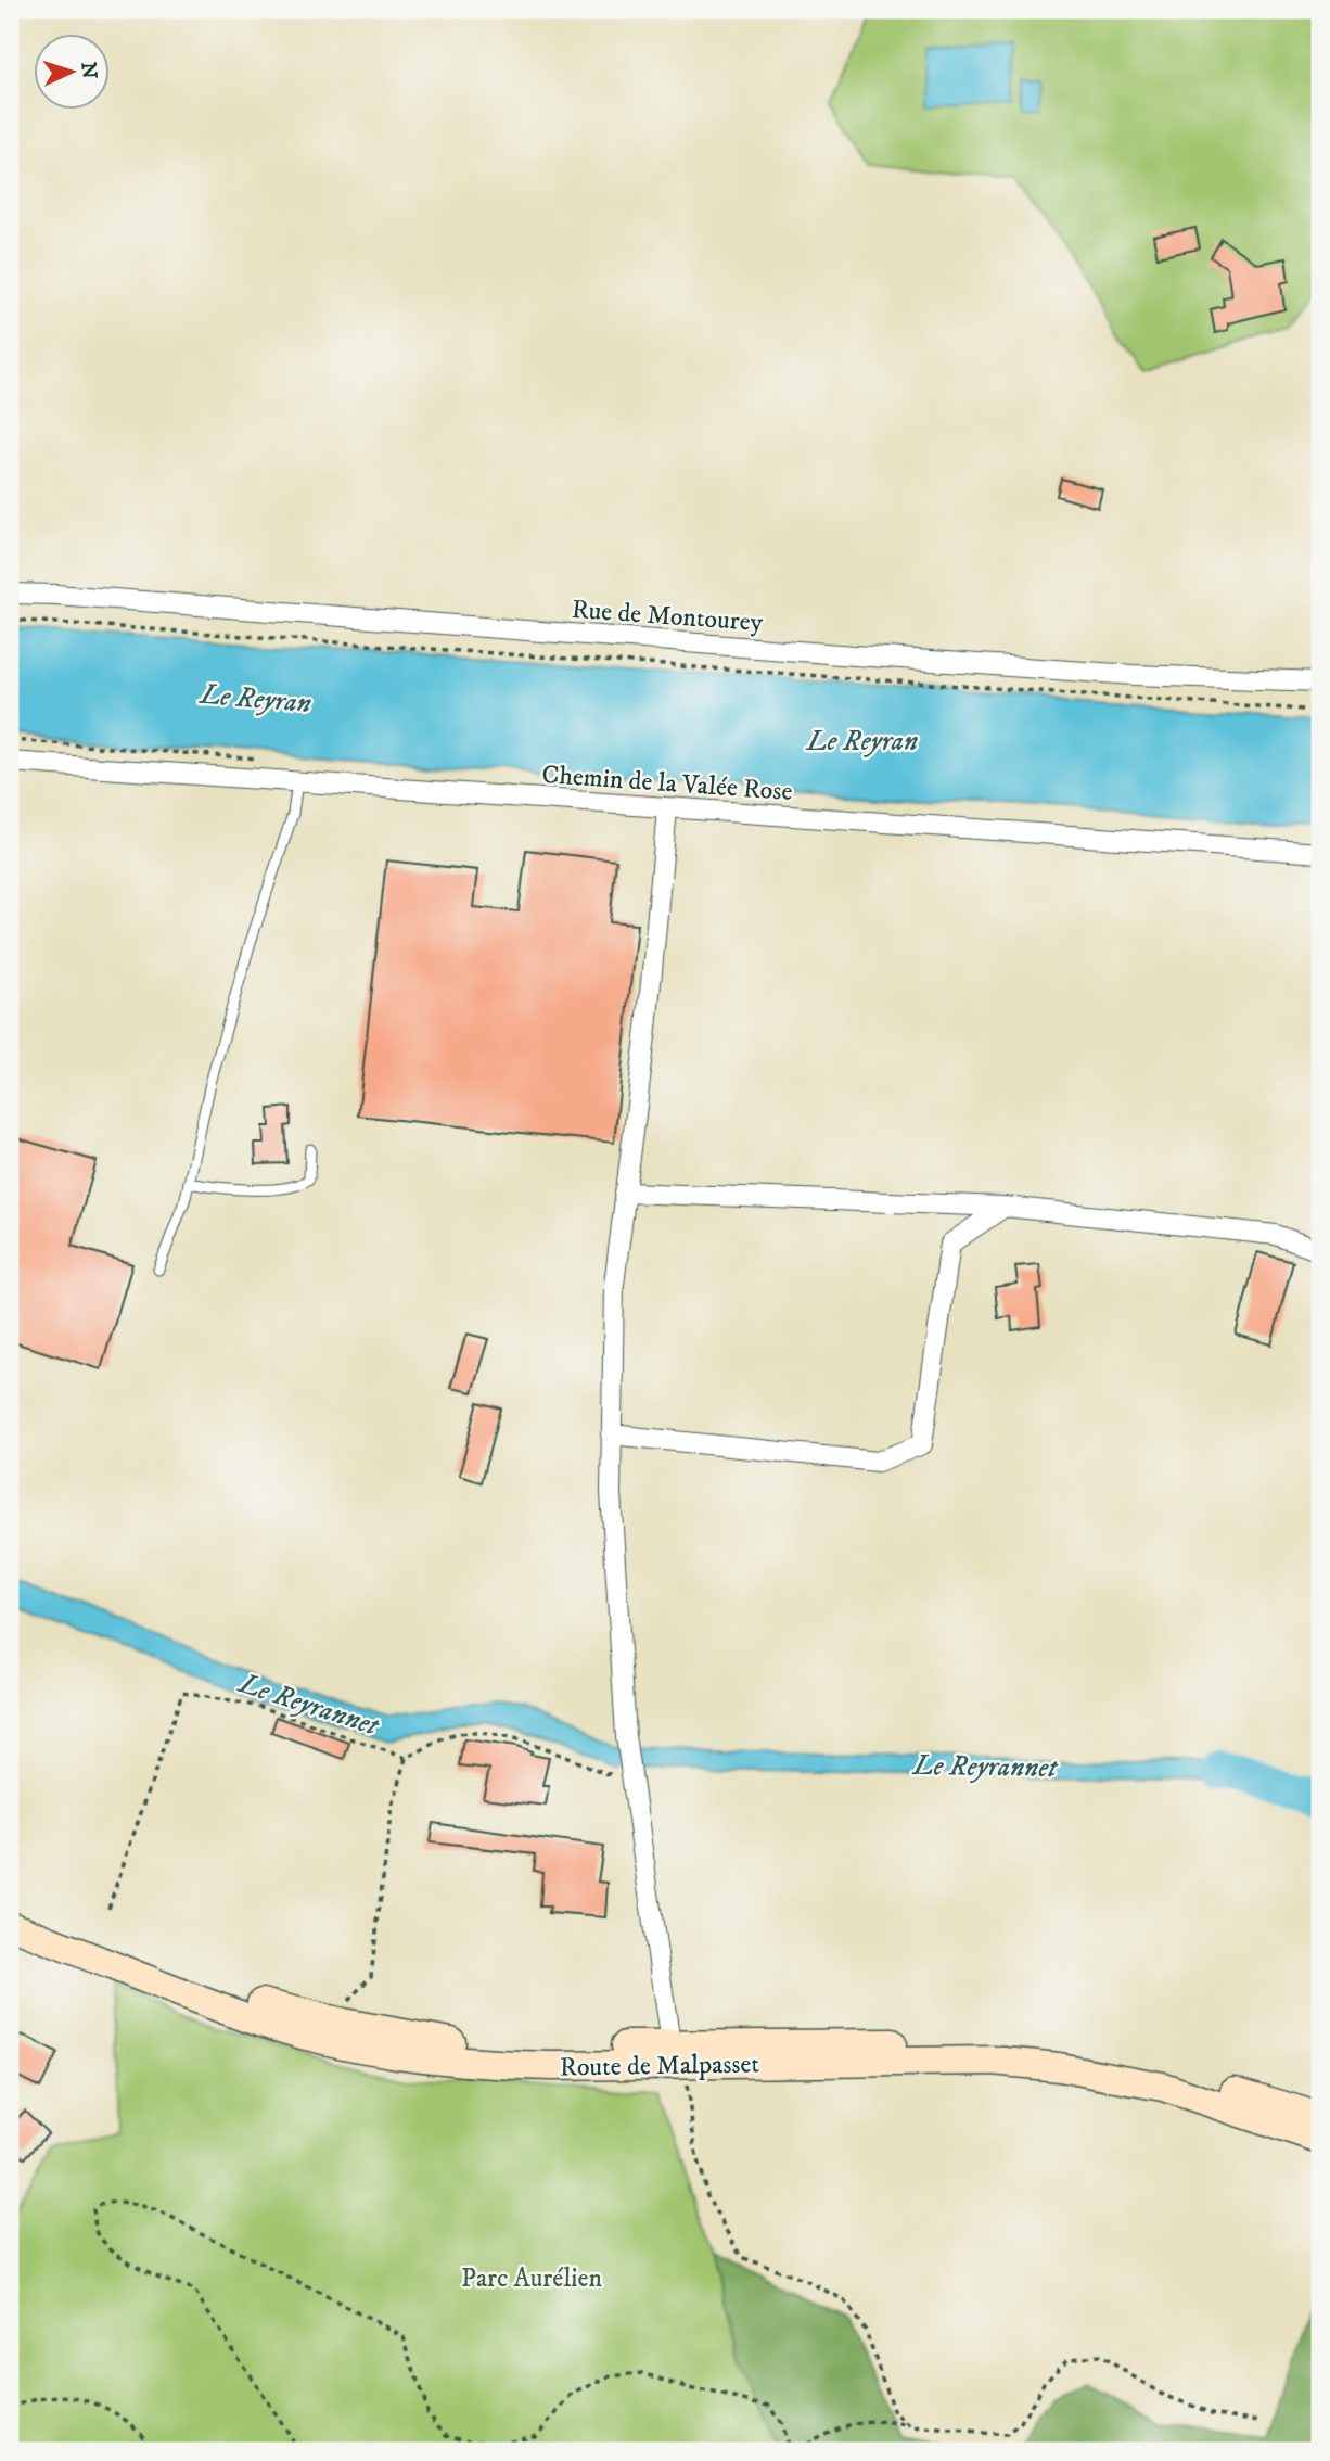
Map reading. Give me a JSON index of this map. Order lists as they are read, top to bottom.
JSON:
{
  "streets": {
    "main road": ["Route de Malpasset"],
    "street": ["Rue de Montourey", "Chemin de la Valée Rose"]
  },
  "water": ["Le Reyran", "Le Reyrannet"],
  "parks": ["Parc Aurélien"],
  "north": "right"
}
